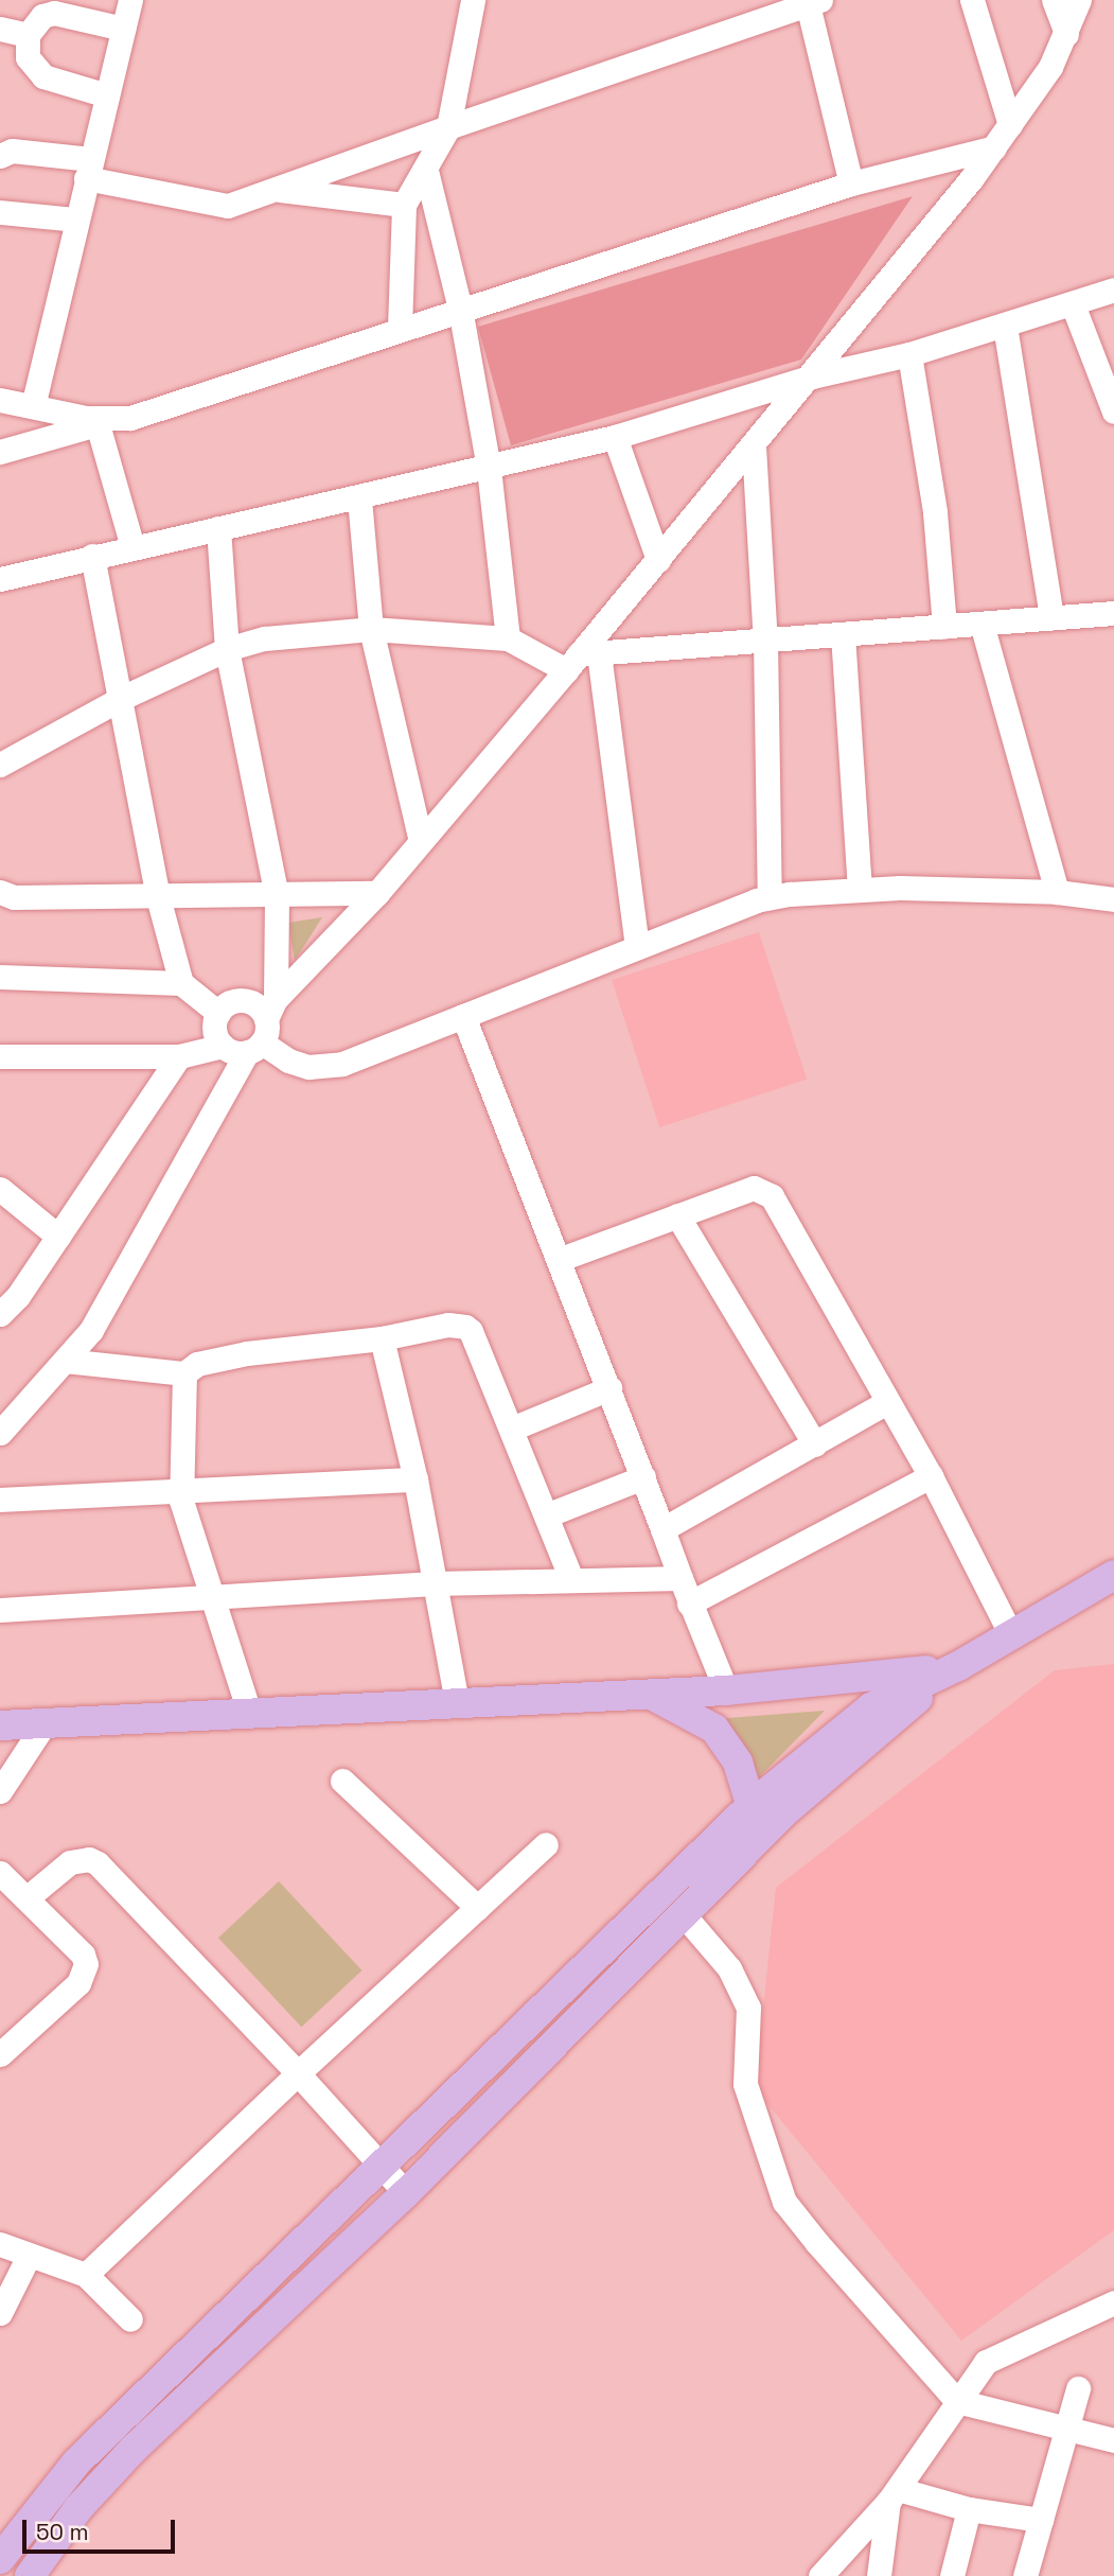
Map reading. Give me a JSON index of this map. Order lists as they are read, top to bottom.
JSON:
{
  "scale_bar": "50 m"
}
